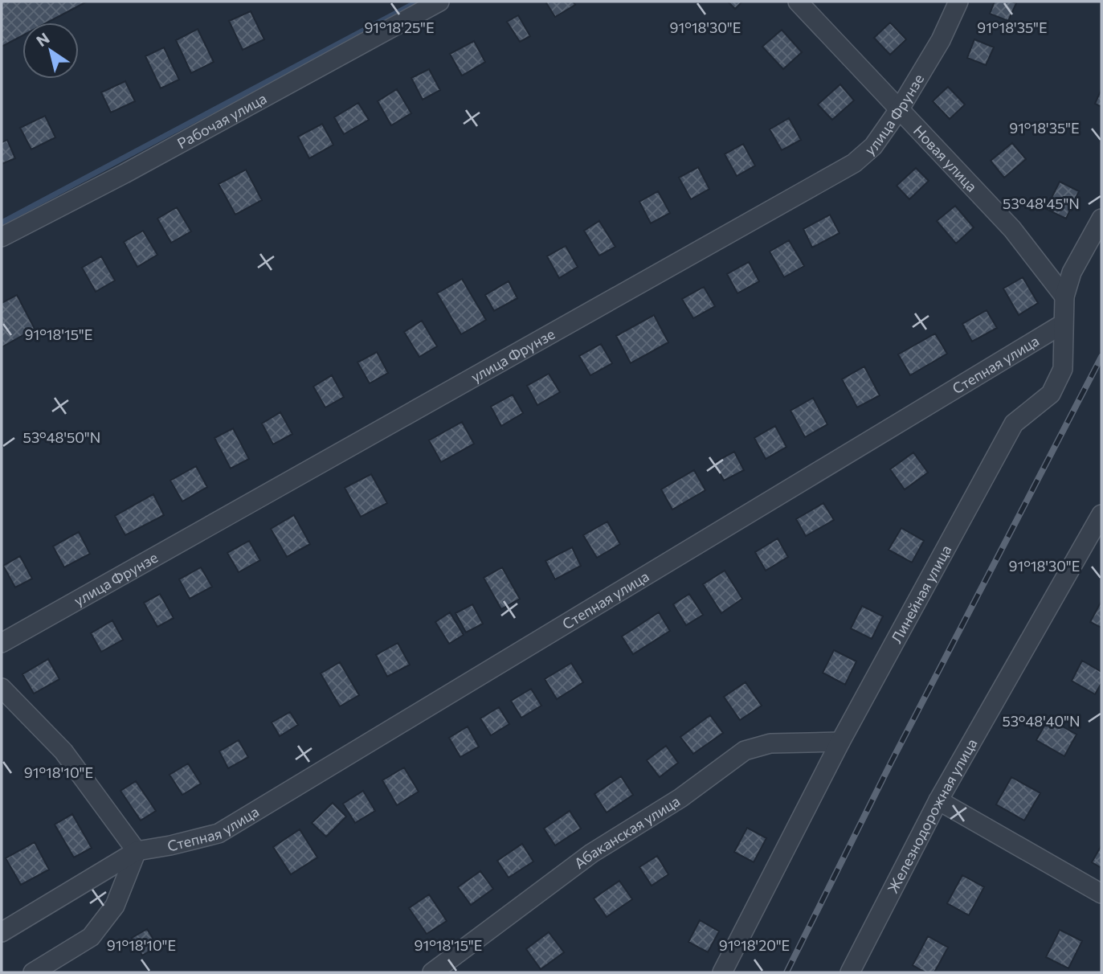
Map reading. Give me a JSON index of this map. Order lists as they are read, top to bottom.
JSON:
{
  "streets": {
    "street": [
      "улица Фрунзе",
      "Рабочая улица",
      "Новая улица",
      "Степная улица",
      "Линейная улица",
      "Железнодорожная улица",
      "Абаканская улица"
    ]
  },
  "crossings": [
    ["улица Фрунзе", "Новая улица"],
    ["Новая улица", "Линейная улица"],
    ["Степная улица", "Линейная улица"],
    ["Линейная улица", "Абаканская улица"]
  ],
  "north": "top left",
  "coordinates": [
    "91°18'25\"E",
    "91°18'30\"E",
    "91°18'35\"E",
    "53°48'45\"N",
    "91°18'15\"E",
    "53°48'50\"N",
    "53°48'40\"N",
    "91°18'10\"E",
    "91°18'20\"E"
  ]
}
